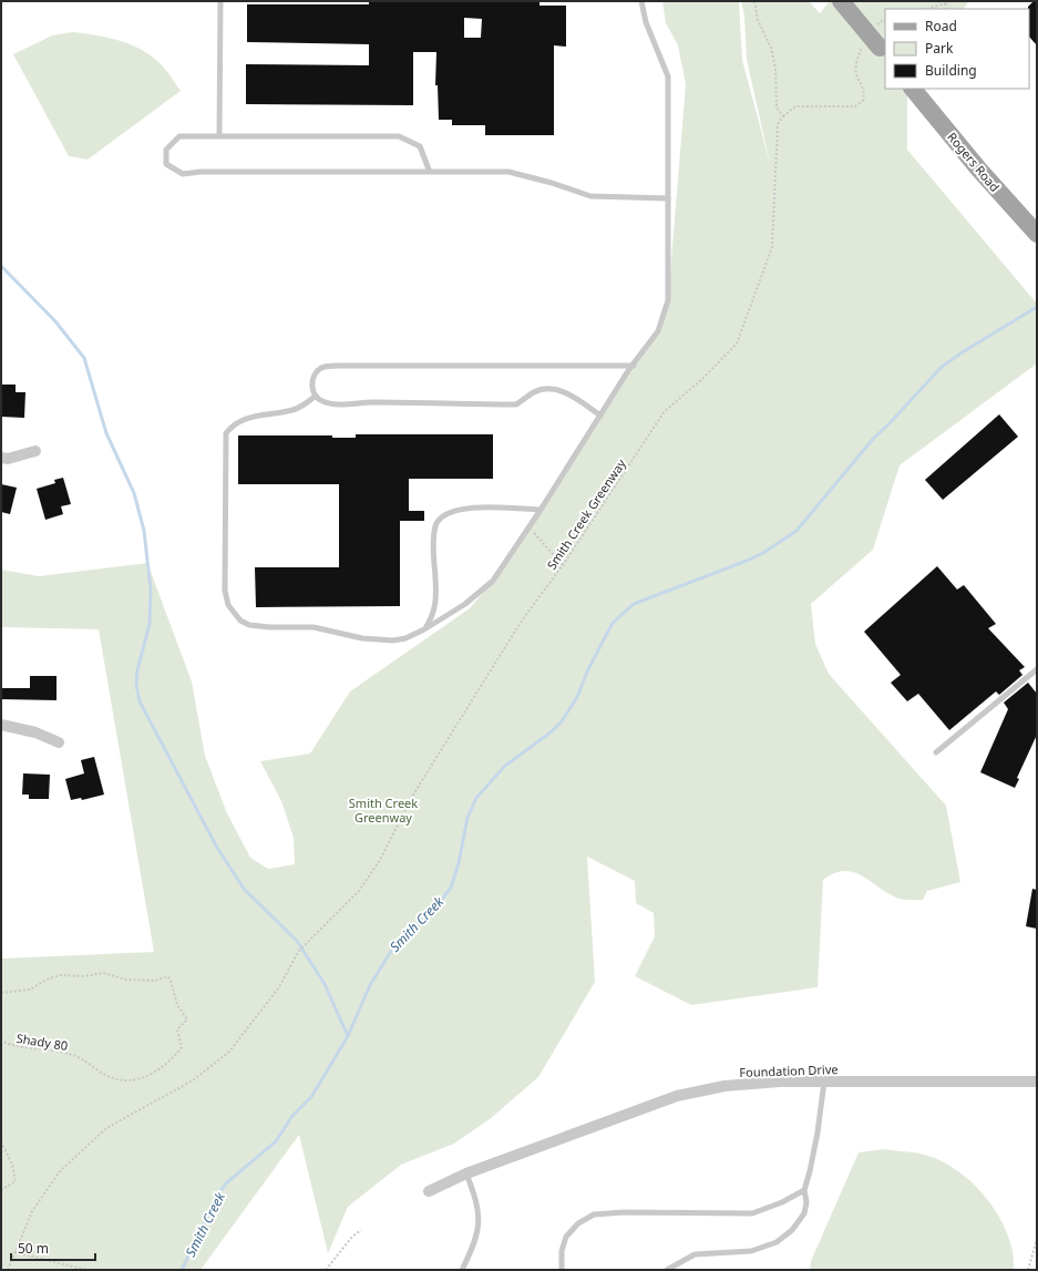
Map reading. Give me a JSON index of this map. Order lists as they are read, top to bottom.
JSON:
{
  "streets": {
    "main road": ["Rogers Road"],
    "street": ["Foundation Drive"],
    "path": ["Smith Creek Greenway", "Shady 80"]
  },
  "water": ["Smith Creek"],
  "parks": ["Smith Creek Greenway"],
  "legend": ["Road", "Park", "Building"],
  "scale_bar": "50 m"
}
